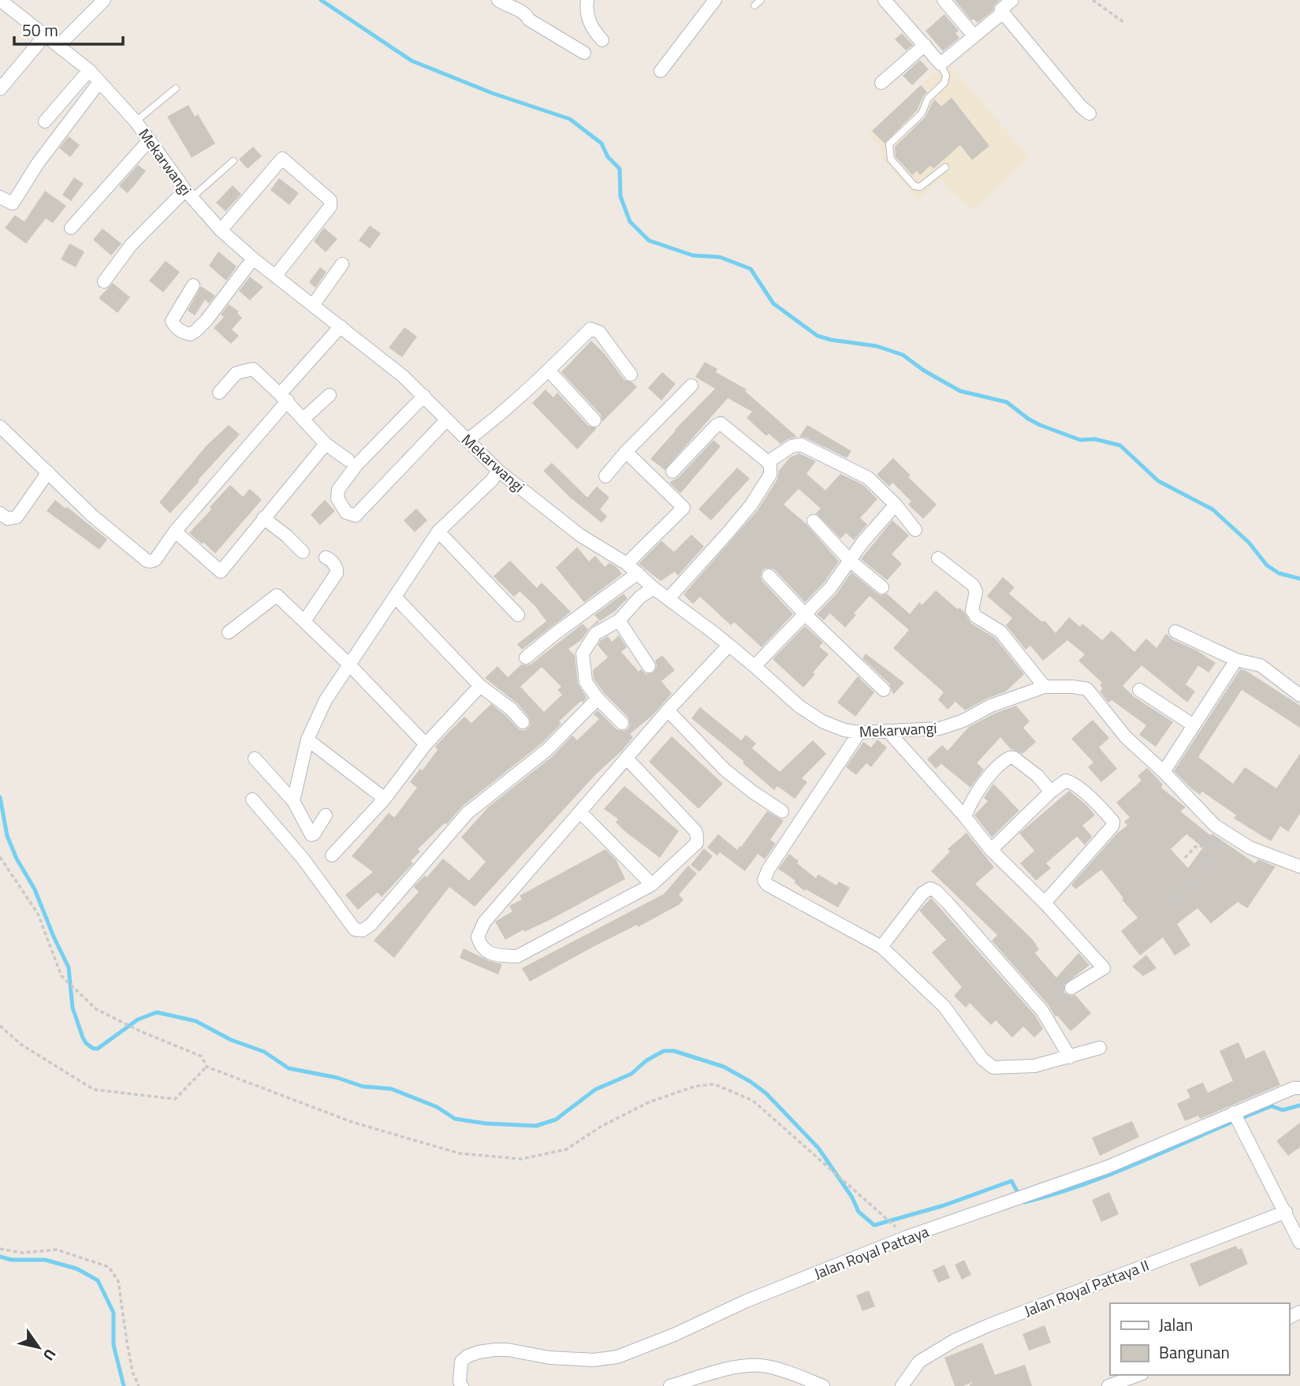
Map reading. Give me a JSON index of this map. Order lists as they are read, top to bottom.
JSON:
{
  "streets": {
    "street": ["Mekarwangi", "Jalan Royal Pattaya", "Jalan Royal Pattaya II"]
  },
  "legend": ["Jalan", "Bangunan"],
  "scale_bar": "50 m",
  "north": "bottom right"
}
